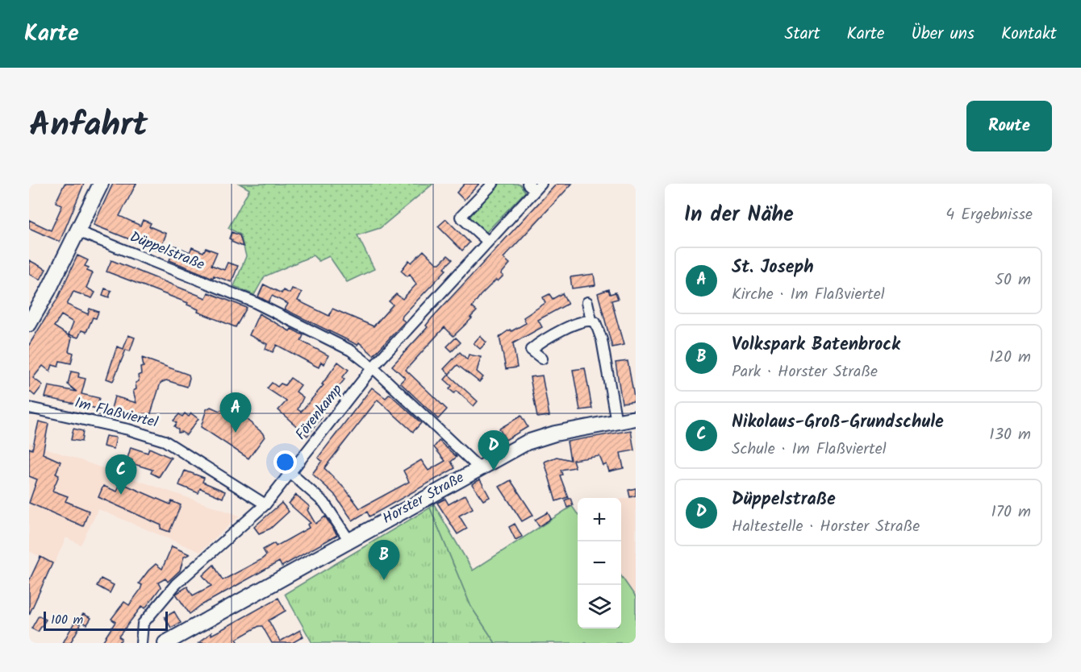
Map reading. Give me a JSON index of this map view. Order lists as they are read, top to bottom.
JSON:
{
  "streets": {
    "main road": ["Horster Straße"],
    "street": ["Düppelstraße", "Förenkamp", "Im Flaßviertel"]
  },
  "crossings": [
    ["Düppelstraße", "Förenkamp"],
    ["Düppelstraße", "Horster Straße"],
    ["Förenkamp", "Im Flaßviertel"]
  ],
  "scale_bar": "100 m",
  "page": {
    "header": "Karte",
    "nav": [
      "Start",
      "Karte",
      "Über uns",
      "Kontakt"
    ],
    "title": "Anfahrt",
    "buttons": "Route",
    "heading": ["In der Nähe", "4 Ergebnisse"],
    "list": [
      {
        "mark": "A",
        "name": "St. Joseph",
        "note": "Kirche · Im Flaßviertel",
        "value": "50 m"
      },
      {
        "mark": "B",
        "name": "Volkspark Batenbrock",
        "note": "Park · Horster Straße",
        "value": "120 m"
      },
      {
        "mark": "C",
        "name": "Nikolaus-Groß-Grundschule",
        "note": "Schule · Im Flaßviertel",
        "value": "130 m"
      },
      {
        "mark": "D",
        "name": "Düppelstraße",
        "note": "Haltestelle · Horster Straße",
        "value": "170 m"
      }
    ],
    "pins": [
      "A",
      "D",
      "C",
      "B"
    ],
    "map_buttons": ["+", "−"],
    "scale": "100 m"
  }
}
